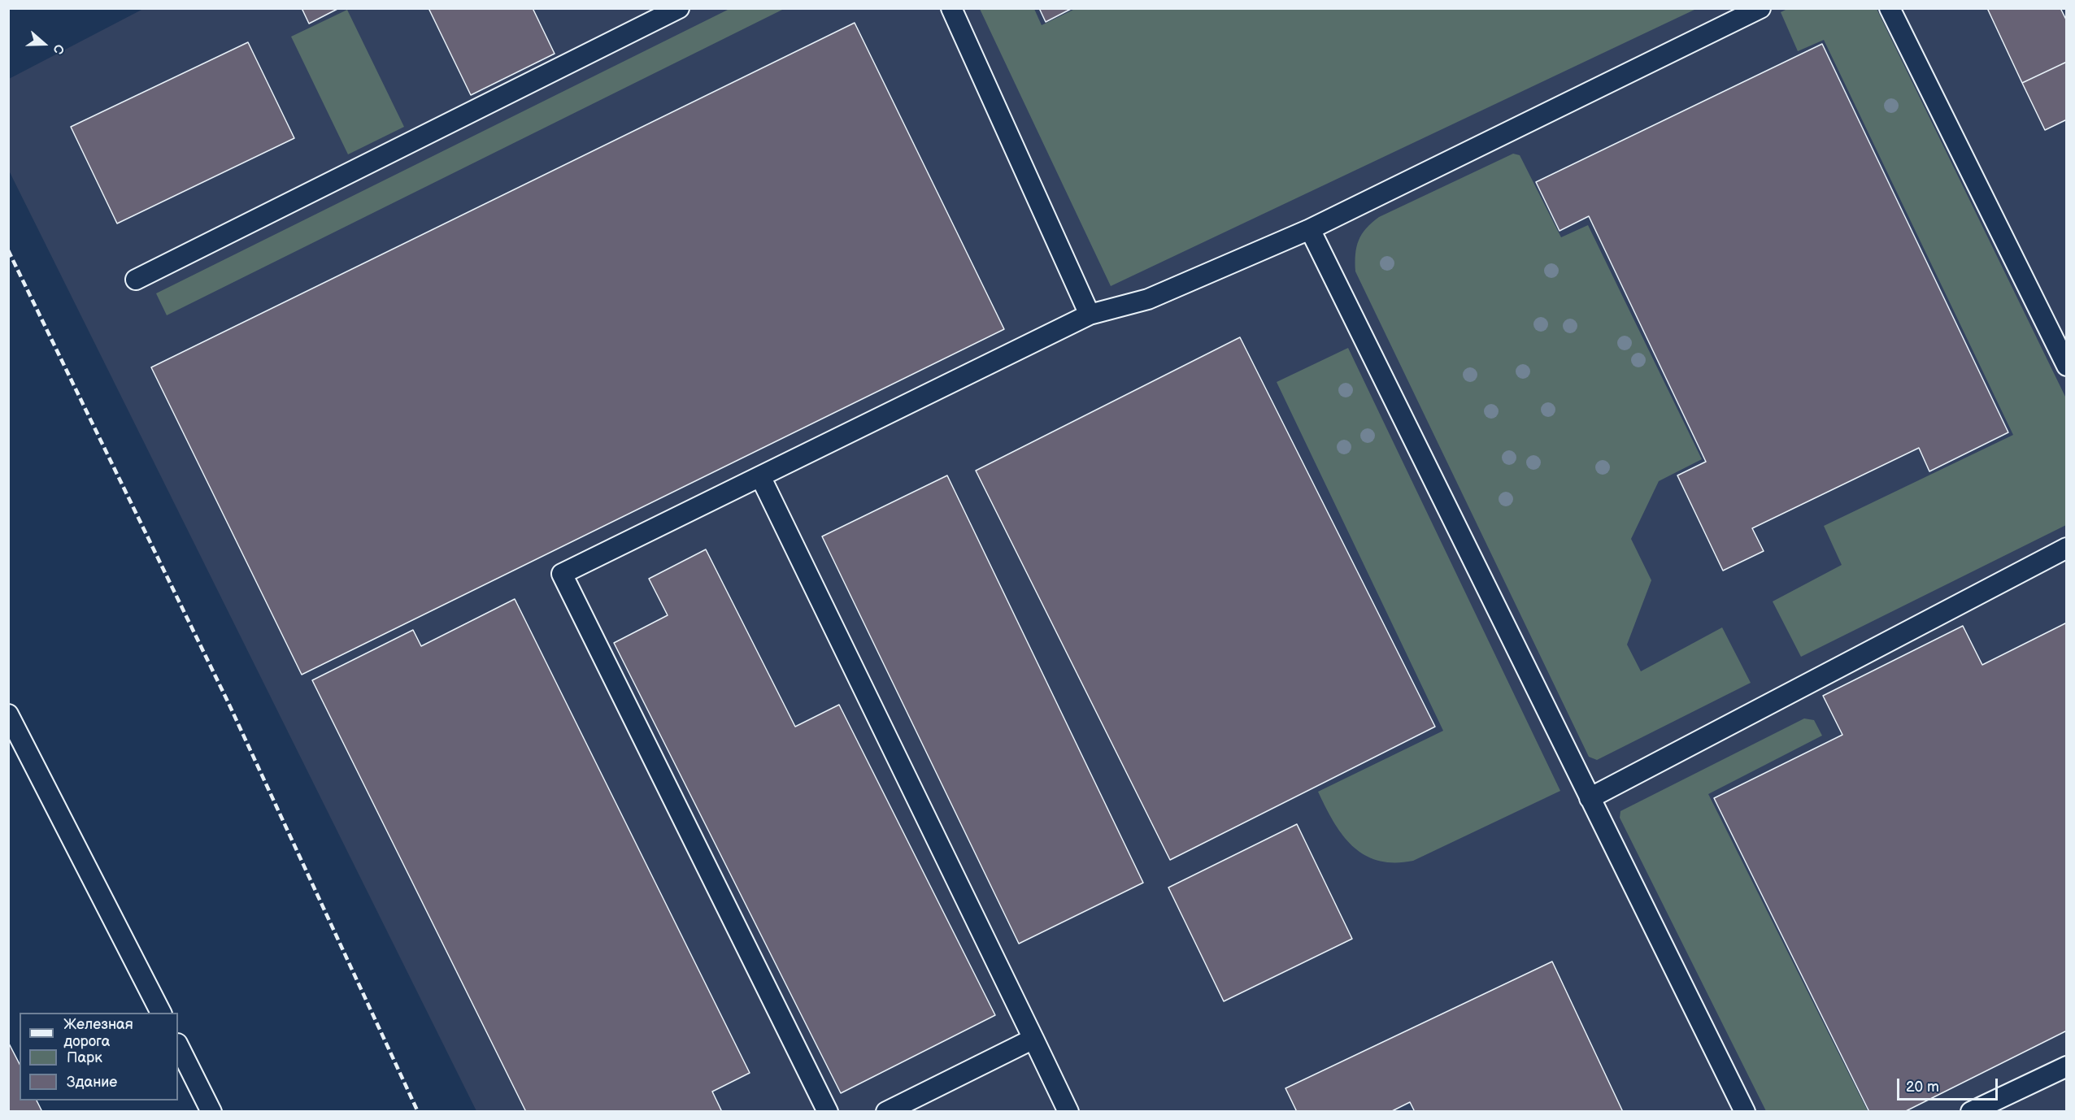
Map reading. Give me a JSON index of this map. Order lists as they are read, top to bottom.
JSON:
{
  "legend": ["Железная дорога", "Парк", "Здание"],
  "scale_bar": "20 m",
  "north": "right"
}
